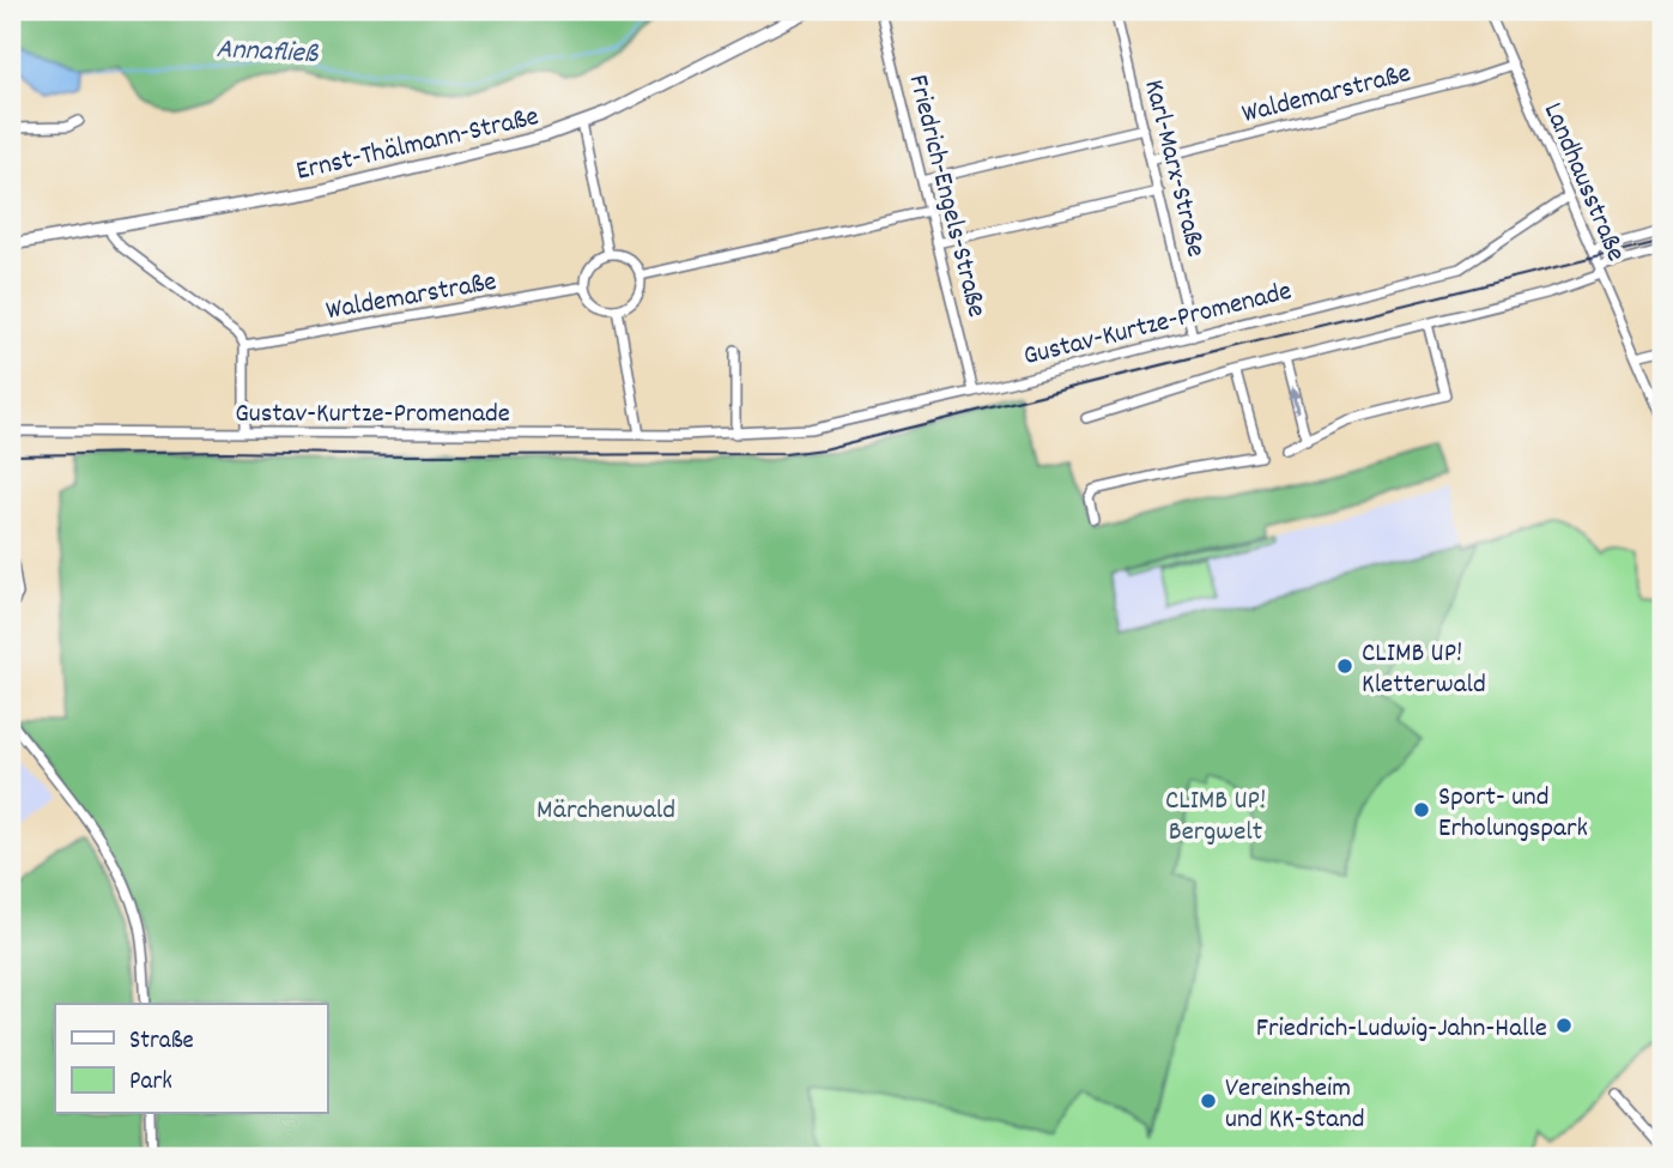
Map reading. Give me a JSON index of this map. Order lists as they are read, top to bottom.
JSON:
{
  "streets": {
    "main road": ["Ernst-Thälmann-Straße"],
    "street": [
      "Waldemarstraße",
      "Karl-Marx-Straße",
      "Landhausstraße",
      "Friedrich-Engels-Straße",
      "Gustav-Kurtze-Promenade"
    ]
  },
  "crossings": [
    ["Waldemarstraße", "Karl-Marx-Straße"],
    ["Waldemarstraße", "Landhausstraße"],
    ["Karl-Marx-Straße", "Gustav-Kurtze-Promenade"],
    ["Landhausstraße", "Gustav-Kurtze-Promenade"],
    ["Friedrich-Engels-Straße", "Gustav-Kurtze-Promenade"]
  ],
  "water": ["Annafließ"],
  "parks": ["CLIMB UP! Bergwelt", "Märchenwald"],
  "places": [
    "CLIMB UP! Kletterwald",
    "Sport- und Erholungspark",
    "Friedrich-Ludwig-Jahn-Halle",
    "Vereinsheim und KK-Stand"
  ],
  "legend": ["Straße", "Park"]
}
